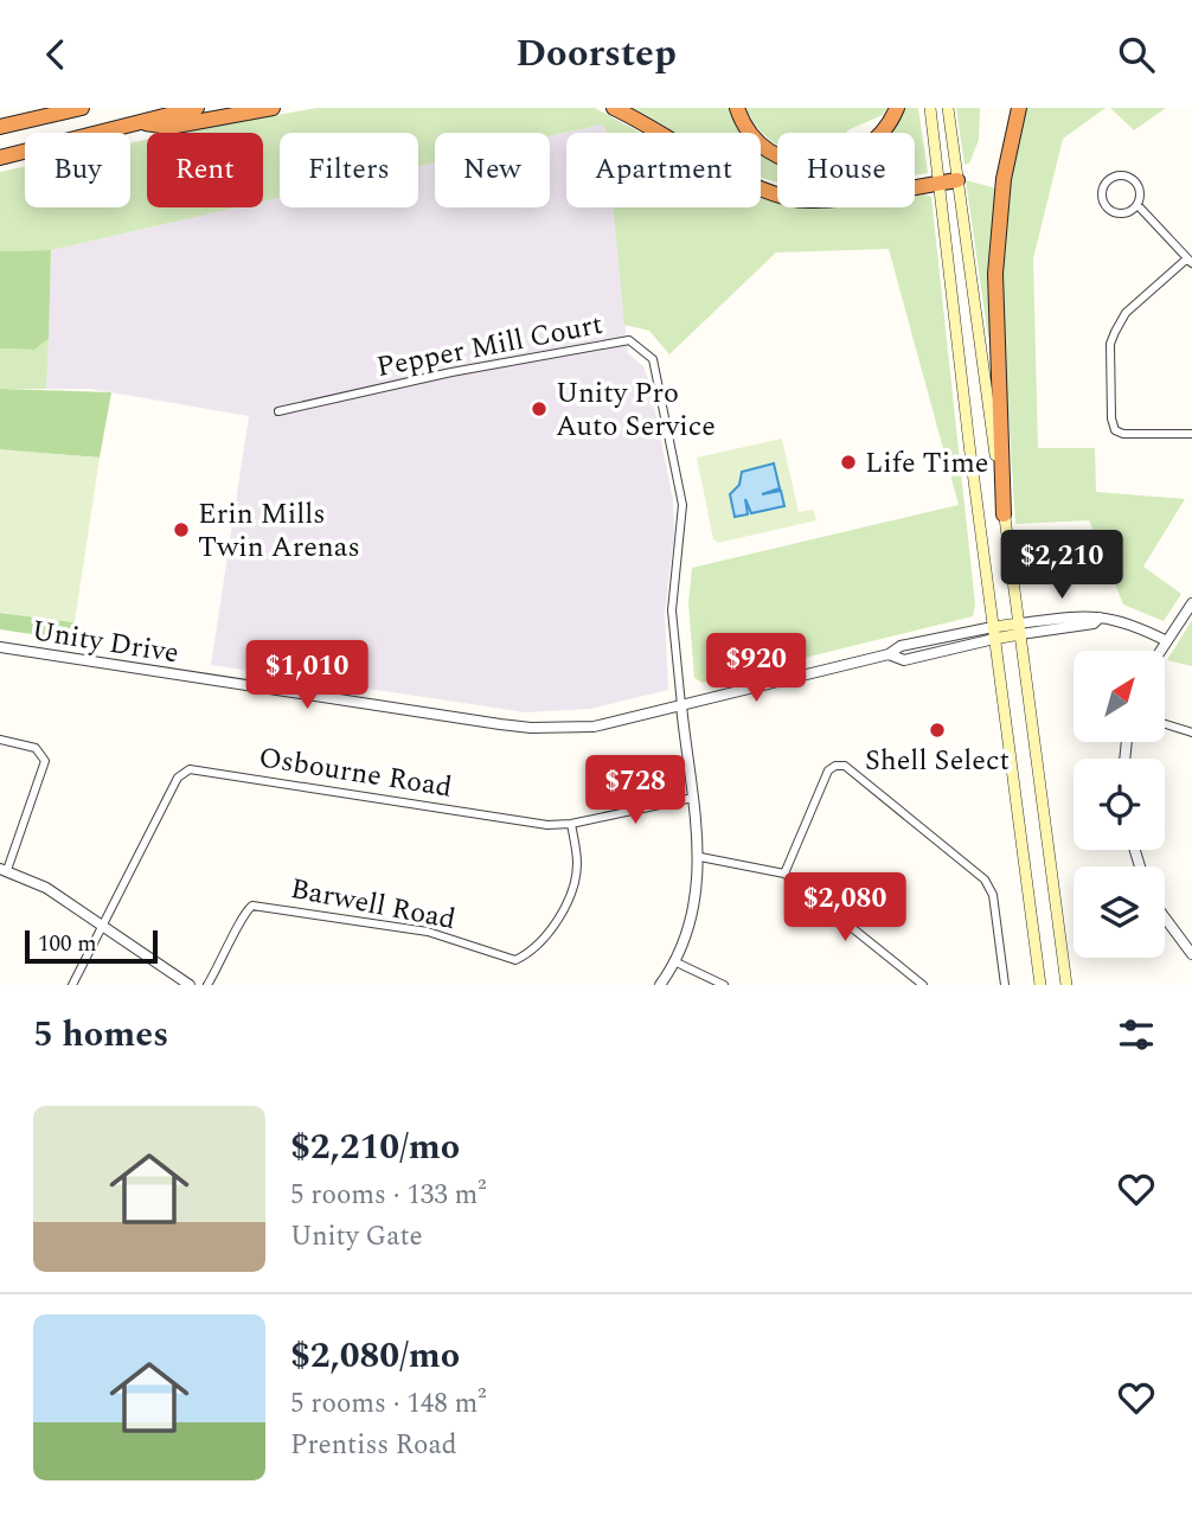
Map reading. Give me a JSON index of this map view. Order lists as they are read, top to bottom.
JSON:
{
  "streets": {
    "street": [
      "Pepper Mill Court",
      "Unity Drive",
      "Osbourne Road",
      "Barwell Road"
    ]
  },
  "crossings": [
    ["Pepper Mill Court", "Unity Drive"],
    ["Osbourne Road", "Barwell Road"]
  ],
  "places": [
    "Unity Pro Auto Service",
    "Life Time",
    "Erin Mills Twin Arenas",
    "Shell Select"
  ],
  "scale_bar": "100 m",
  "north": "top right",
  "page": {
    "header": "Doorstep",
    "chip": [
      "Buy",
      "Rent",
      "Filters",
      "New",
      "Apartment",
      "House"
    ],
    "price": [
      "$2,210",
      "$920",
      "$1,010",
      "$728",
      "$2,080"
    ],
    "scale": "100 m",
    "heading": "5 homes",
    "list": [
      {
        "name": "$2,210/mo",
        "note": "5 rooms · 133 m² · Unity Gate"
      },
      {
        "name": "$2,080/mo",
        "note": "5 rooms · 148 m² · Prentiss Road"
      }
    ]
  }
}
